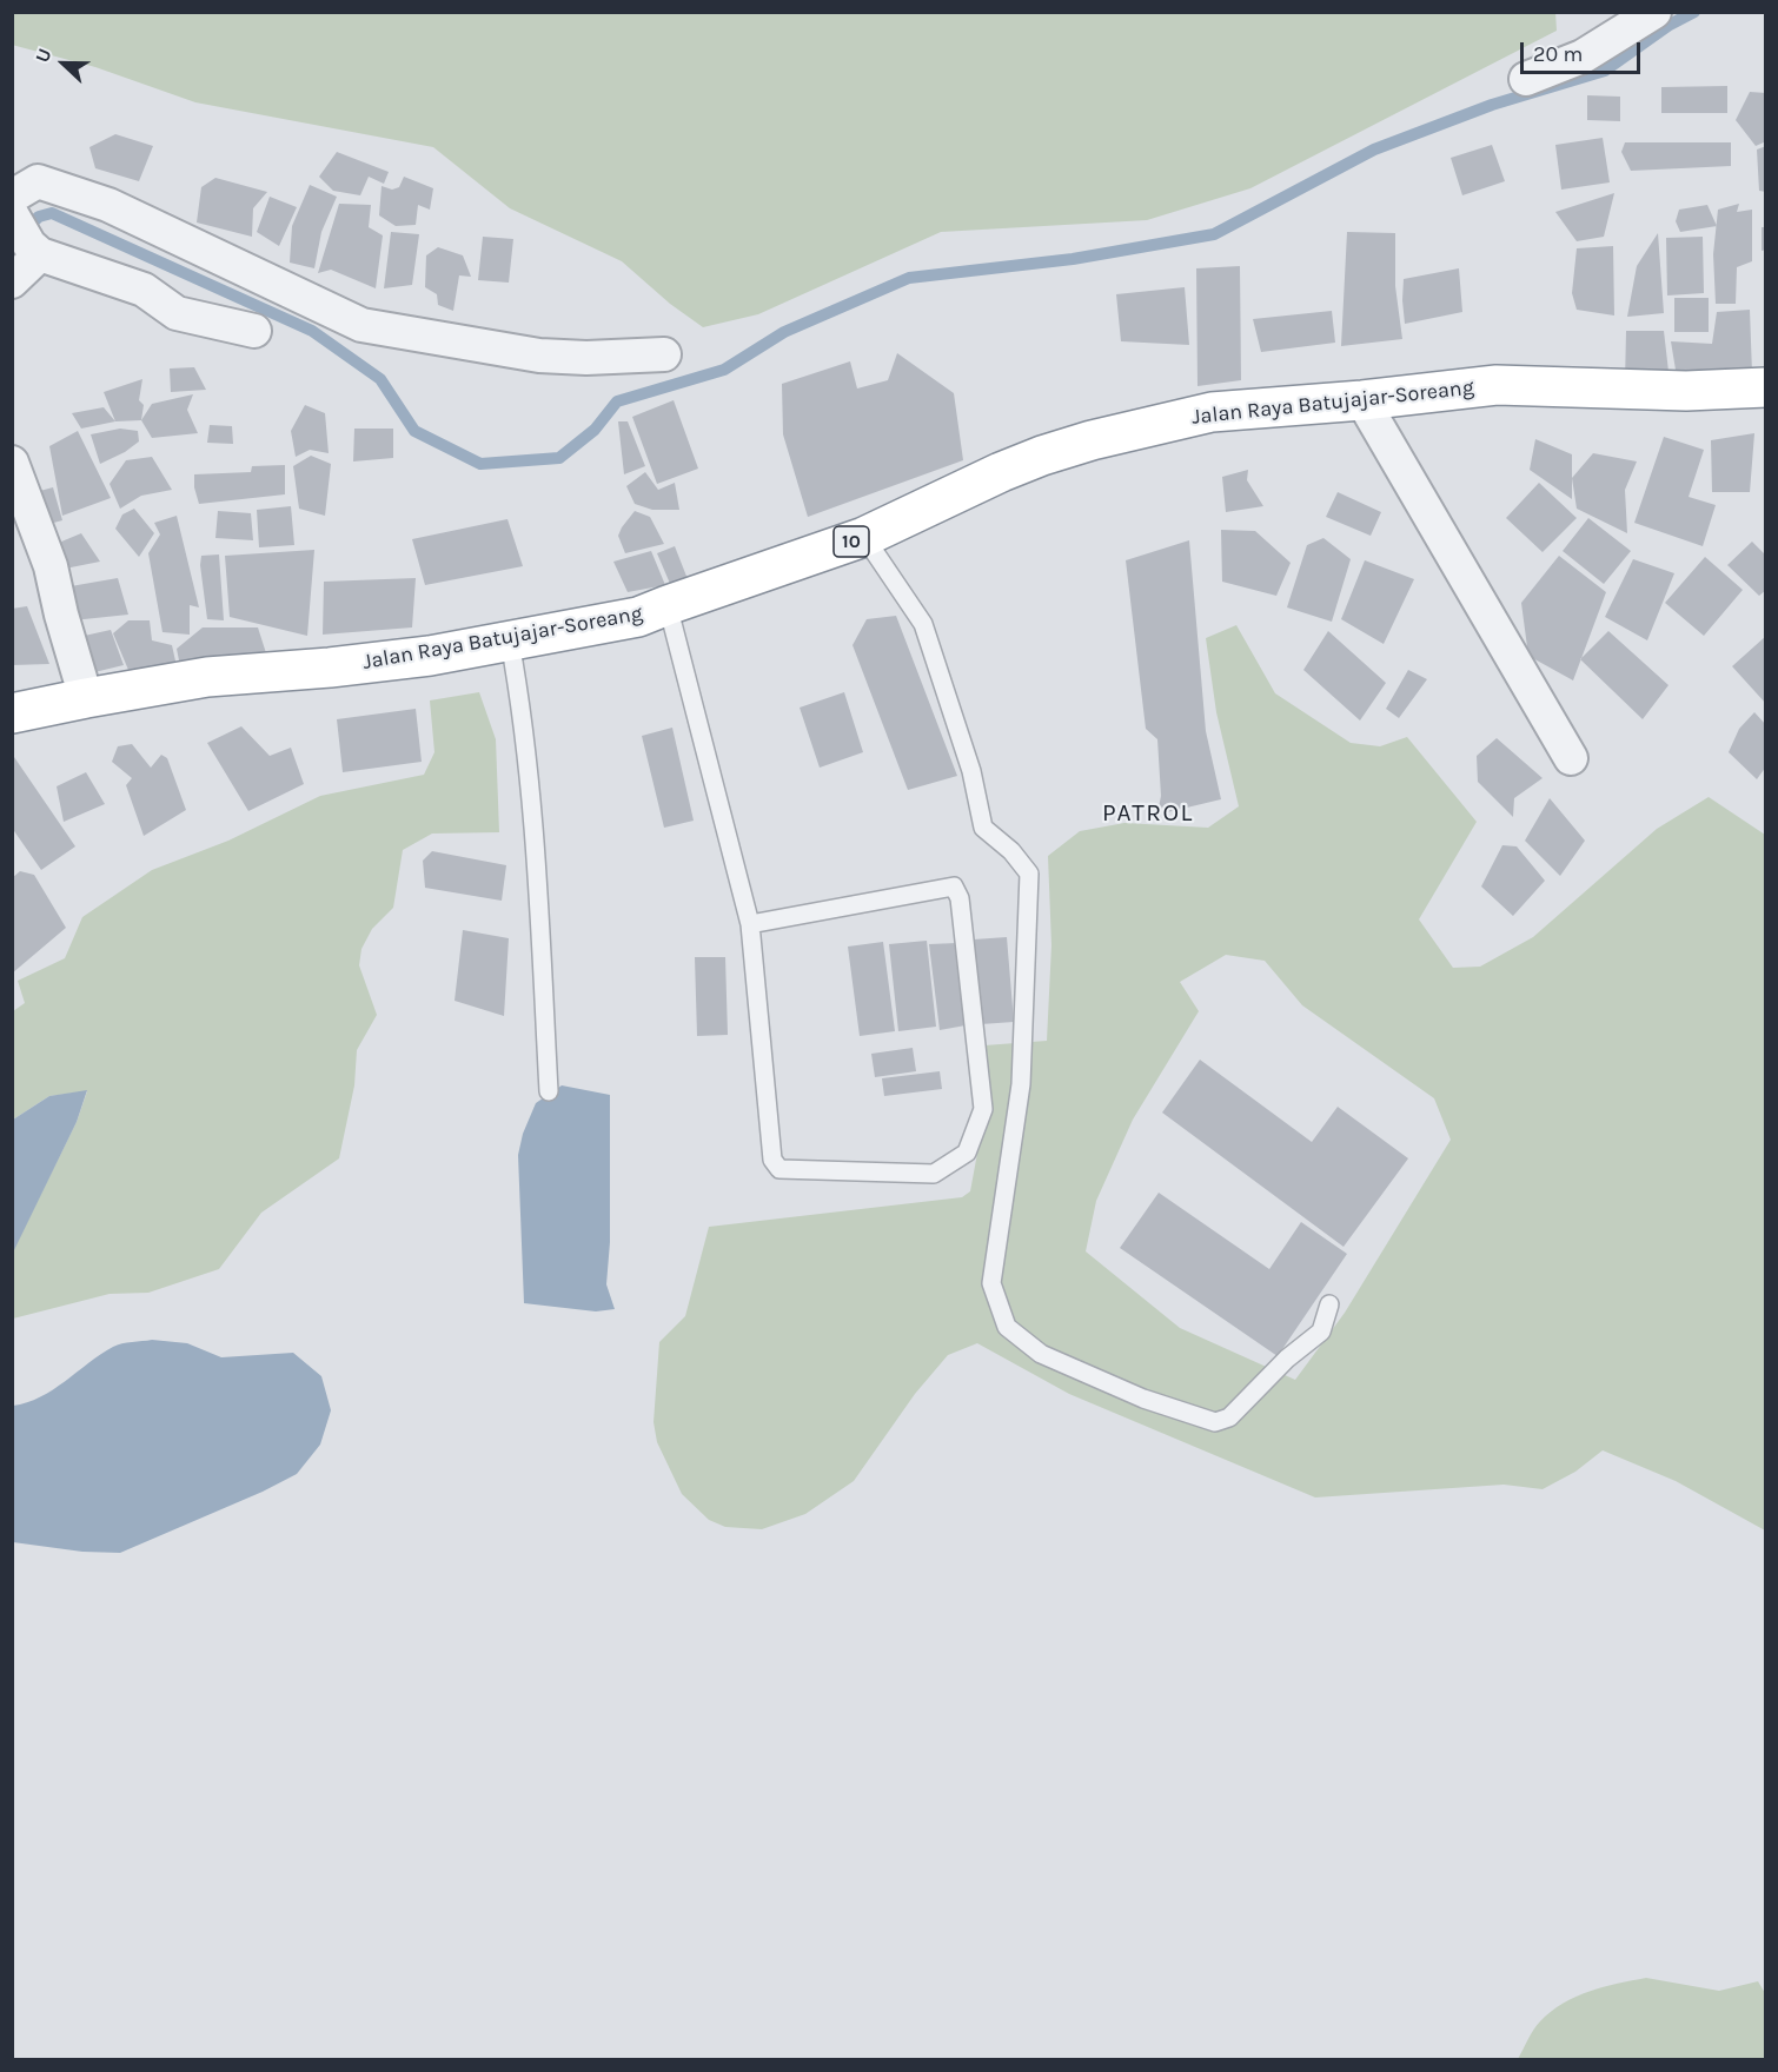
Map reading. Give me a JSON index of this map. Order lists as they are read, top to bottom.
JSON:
{
  "streets": {
    "highway": ["Jalan Raya Batujajar-Soreang", "10"]
  },
  "districts": ["PATROL"],
  "scale_bar": "20 m",
  "north": "left"
}
